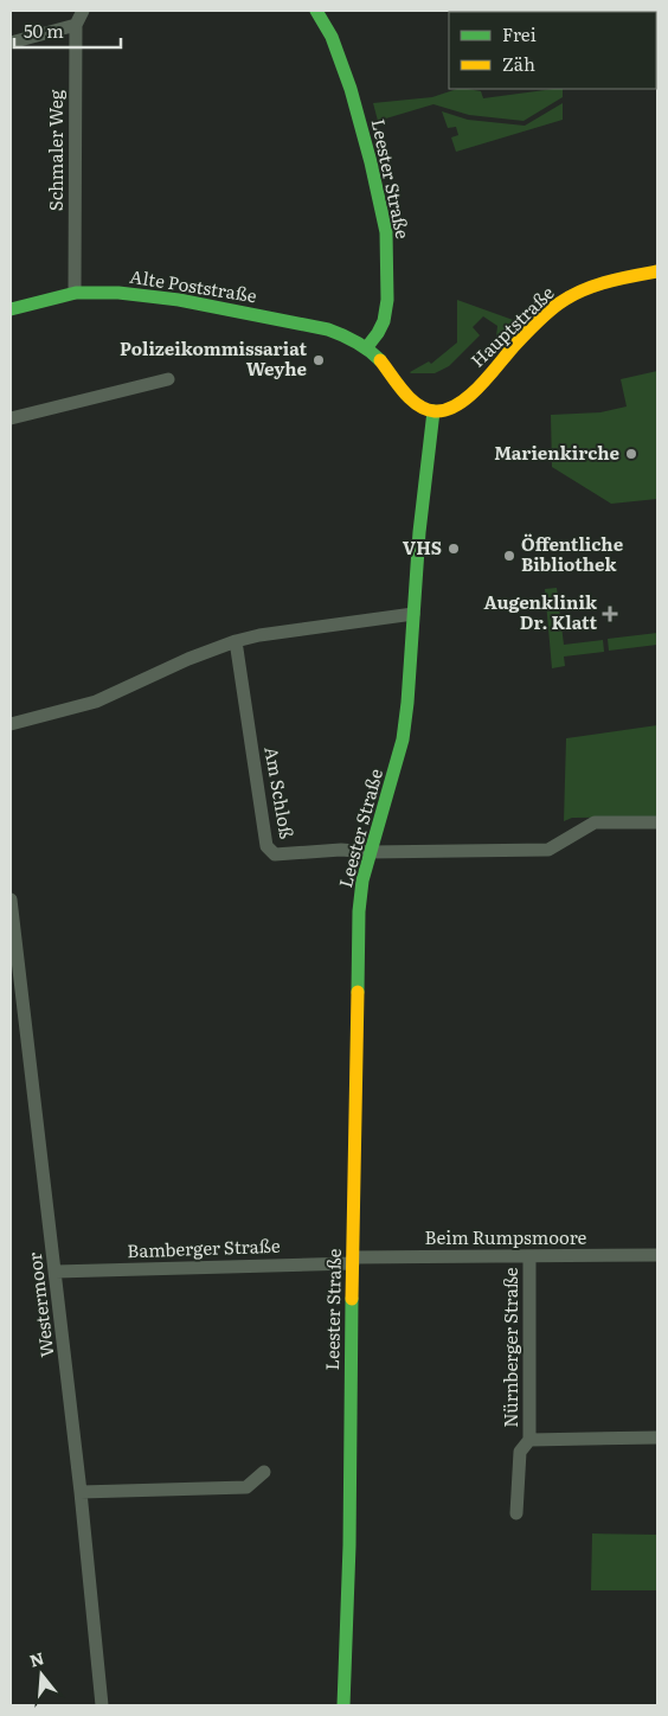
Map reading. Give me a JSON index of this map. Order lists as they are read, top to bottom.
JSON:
{
  "streets": {
    "street": [
      "Schmaler Weg",
      "Leester Straße",
      "Alte Poststraße",
      "Hauptstraße",
      "Am Schloß",
      "Beim Rumpsmoore",
      "Bamberger Straße",
      "Westermoor",
      "Nürnberger Straße"
    ]
  },
  "crossings": [
    ["Schmaler Weg", "Alte Poststraße"],
    ["Leester Straße", "Alte Poststraße"],
    ["Leester Straße", "Hauptstraße"],
    ["Leester Straße", "Am Schloß"],
    ["Leester Straße", "Beim Rumpsmoore"],
    ["Leester Straße", "Bamberger Straße"],
    ["Beim Rumpsmoore", "Bamberger Straße"],
    ["Beim Rumpsmoore", "Nürnberger Straße"],
    ["Bamberger Straße", "Westermoor"]
  ],
  "places": {
    "other": [
      "Polizeikommissariat Weyhe",
      "Marienkirche",
      "VHS",
      "Öffentliche Bibliothek"
    ],
    "health": ["Augenklinik Dr. Klatt"]
  },
  "legend": ["Frei", "Zäh"],
  "scale_bar": "50 m",
  "north": "top"
}
